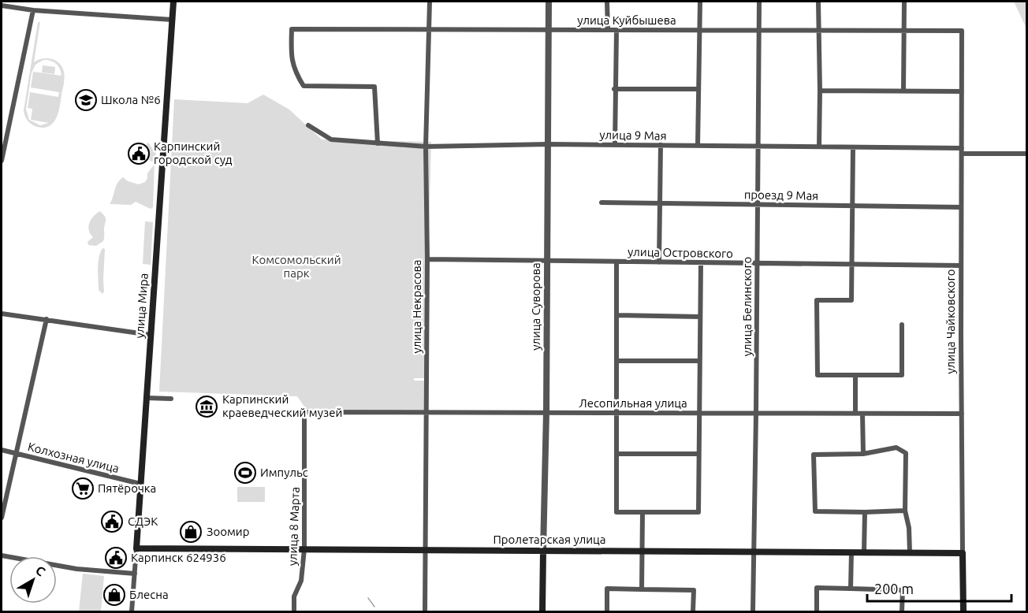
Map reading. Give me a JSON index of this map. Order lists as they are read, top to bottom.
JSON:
{
  "streets": {
    "main road": [
      "улица Мира",
      "улица Суворова",
      "улица Чайковского",
      "Пролетарская улица"
    ],
    "street": [
      "улица Куйбышева",
      "улица 9 Мая",
      "проезд 9 Мая",
      "улица Островского",
      "улица Некрасова",
      "улица Белинского",
      "Лесопильная улица",
      "Колхозная улица",
      "улица 8 Марта"
    ]
  },
  "crossings": [
    ["улица Куйбышева", "улица 9 Мая"],
    ["улица Куйбышева", "улица Некрасова"],
    ["улица Куйбышева", "улица Суворова"],
    ["улица Куйбышева", "улица Белинского"],
    ["улица Куйбышева", "улица Чайковского"],
    ["улица 9 Мая", "улица Некрасова"],
    ["улица 9 Мая", "улица Суворова"],
    ["улица 9 Мая", "улица Белинского"],
    ["улица 9 Мая", "улица Чайковского"],
    ["проезд 9 Мая", "улица Белинского"],
    ["проезд 9 Мая", "улица Чайковского"],
    ["улица Островского", "улица Некрасова"],
    ["улица Островского", "улица Суворова"],
    ["улица Островского", "улица Белинского"],
    ["улица Островского", "улица Чайковского"],
    ["улица Мира", "Колхозная улица"],
    ["улица Мира", "Пролетарская улица"],
    ["улица Некрасова", "Лесопильная улица"],
    ["улица Некрасова", "Пролетарская улица"],
    ["улица Суворова", "Лесопильная улица"],
    ["улица Суворова", "Пролетарская улица"],
    ["улица Белинского", "Лесопильная улица"],
    ["улица Белинского", "Пролетарская улица"],
    ["улица Чайковского", "Лесопильная улица"],
    ["улица Чайковского", "Пролетарская улица"],
    ["Лесопильная улица", "улица 8 Марта"],
    ["улица 8 Марта", "Пролетарская улица"]
  ],
  "parks": ["Комсомольский парк"],
  "places": {
    "school or university": ["Школа №6"],
    "public building": ["Карпинский городской суд", "СДЭК", "Карпинск 624936"],
    "museum": ["Карпинский краеведческий музей"],
    "sports": ["Импульс"],
    "supermarket": ["Пятёрочка"],
    "shop": ["Зоомир", "Блесна"]
  },
  "scale_bar": "200 m",
  "north": "top right"
}
